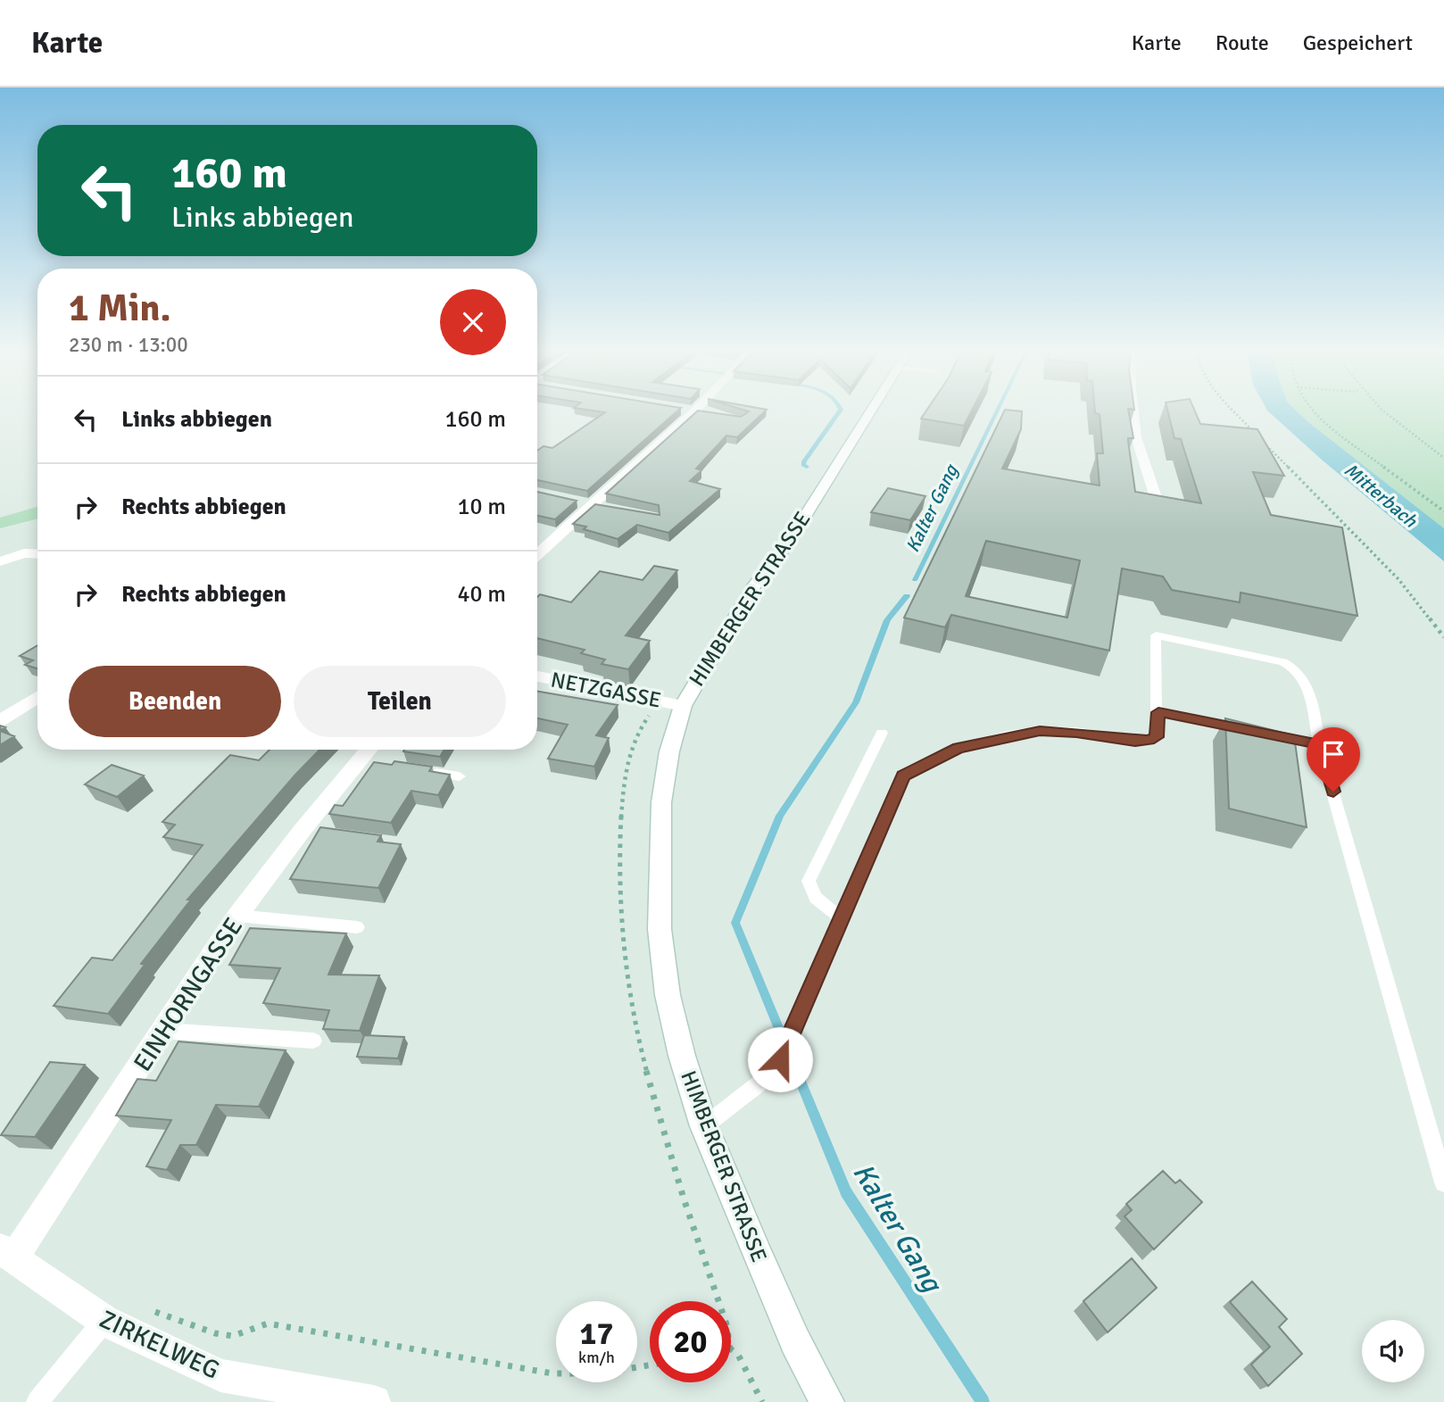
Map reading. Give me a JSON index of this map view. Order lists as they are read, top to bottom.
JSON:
{
  "streets": {
    "street": [
      "HIMBERGER STRASSE",
      "NETZGASSE",
      "EINHORNGASSE",
      "ZIRKELWEG"
    ]
  },
  "crossings": [
    ["HIMBERGER STRASSE", "NETZGASSE"],
    ["EINHORNGASSE", "ZIRKELWEG"]
  ],
  "water": ["Mitterbach", "Kalter Gang"],
  "page": {
    "header": "Karte",
    "nav": ["Karte", "Route", "Gespeichert"],
    "turn": ["160 m", "Links abbiegen"],
    "heading": ["1 Min.", "230 m · 13:00"],
    "list": [
      {
        "name": "Links abbiegen",
        "value": "160 m"
      },
      {
        "name": "Rechts abbiegen",
        "value": "10 m"
      },
      {
        "name": "Rechts abbiegen",
        "value": "40 m"
      }
    ],
    "buttons": ["Beenden", "Teilen"],
    "speed": "17 km/h",
    "limit": "20"
  }
}
